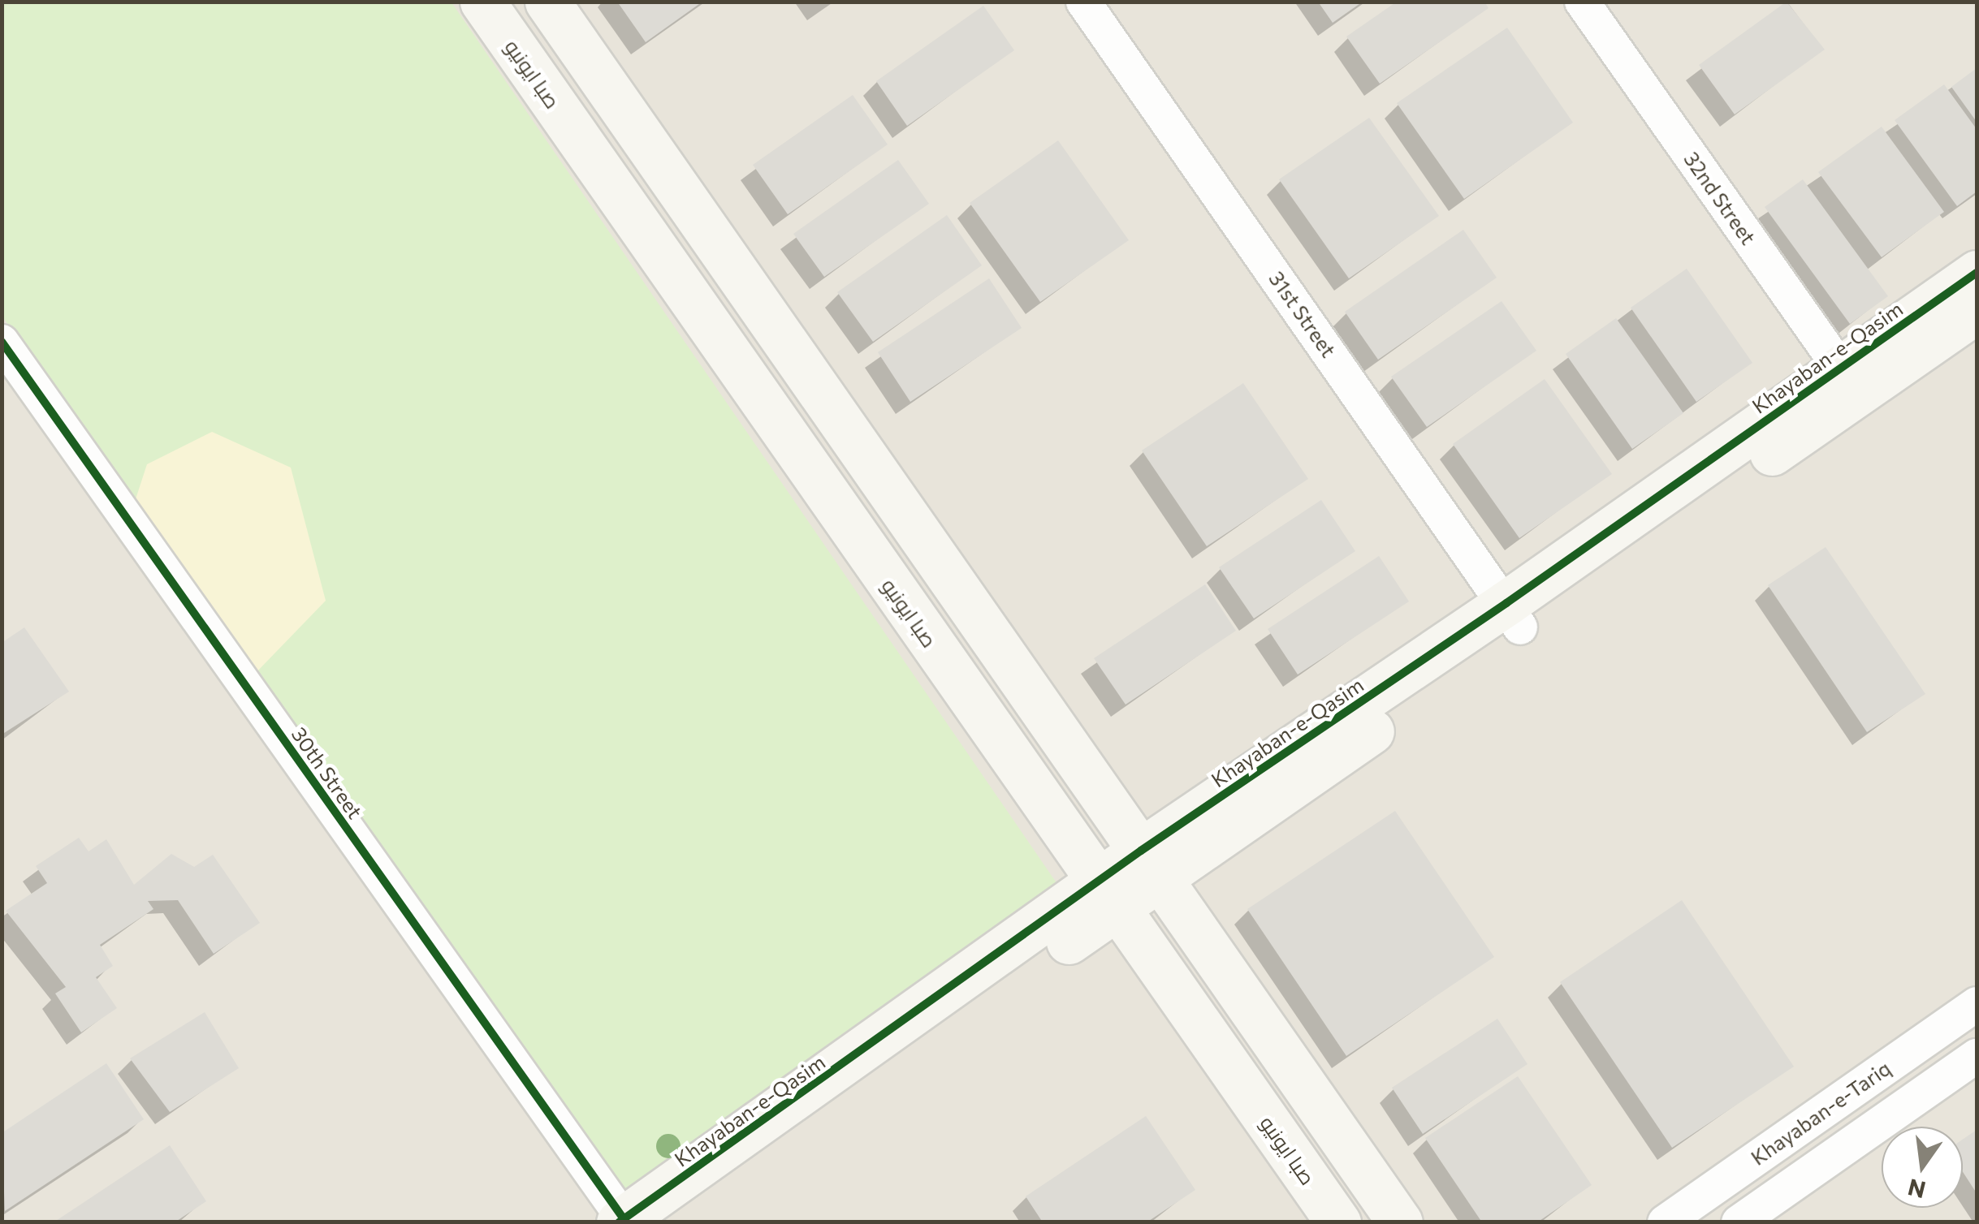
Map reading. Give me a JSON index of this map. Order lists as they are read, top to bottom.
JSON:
{
  "streets": {
    "main road": ["صبا ایونیو", "Khayaban-e-Qasim"],
    "street": [
      "32nd Street",
      "31st Street",
      "30th Street",
      "Khayaban-e-Tariq"
    ]
  },
  "crossings": [
    ["صبا ایونیو", "Khayaban-e-Qasim"],
    ["32nd Street", "Khayaban-e-Qasim"],
    ["31st Street", "Khayaban-e-Qasim"],
    ["Khayaban-e-Qasim", "30th Street"]
  ],
  "north": "bottom"
}
